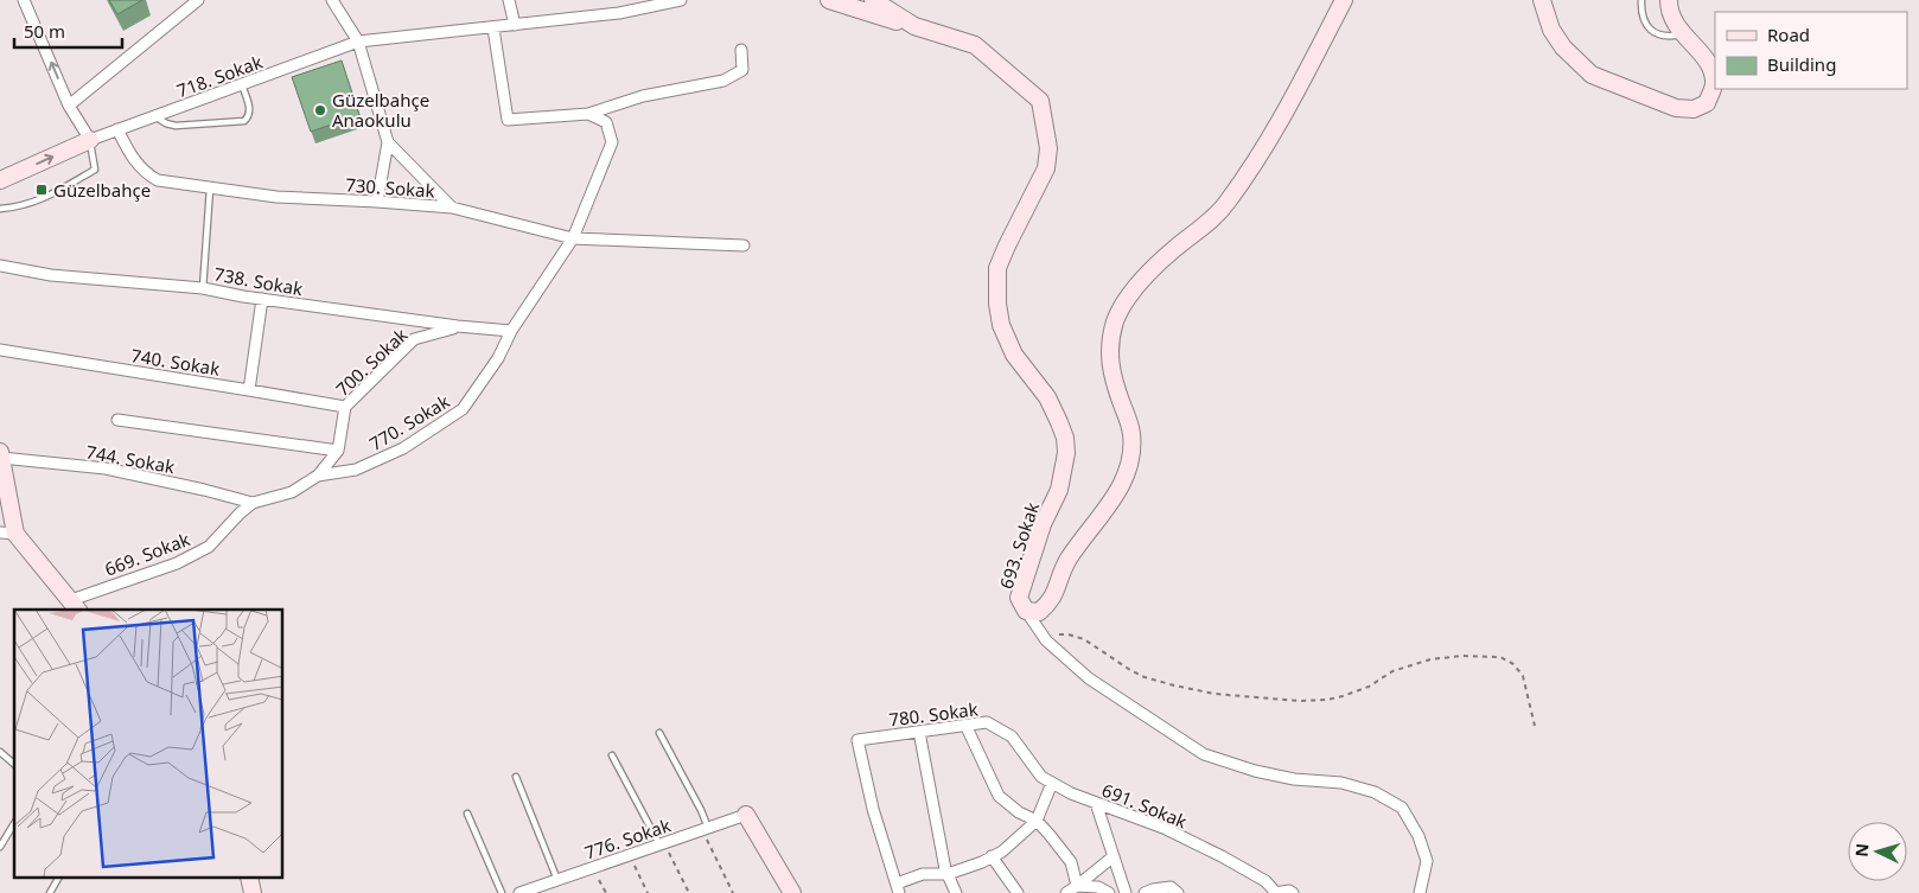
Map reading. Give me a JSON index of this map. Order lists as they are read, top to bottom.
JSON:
{
  "streets": {
    "street": [
      "718. Sokak",
      "730. Sokak",
      "738. Sokak",
      "740. Sokak",
      "700. Sokak",
      "770. Sokak",
      "744. Sokak",
      "693. Sokak",
      "669. Sokak",
      "780. Sokak",
      "691. Sokak",
      "776. Sokak"
    ]
  },
  "crossings": [
    ["718. Sokak", "730. Sokak"],
    ["738. Sokak", "700. Sokak"],
    ["738. Sokak", "770. Sokak"],
    ["740. Sokak", "700. Sokak"],
    ["744. Sokak", "669. Sokak"],
    ["780. Sokak", "691. Sokak"]
  ],
  "places": {
    "other": ["Güzelbahçe Anaokulu"],
    "transit": ["Güzelbahçe"]
  },
  "legend": ["Road", "Building"],
  "scale_bar": "50 m",
  "north": "left"
}
